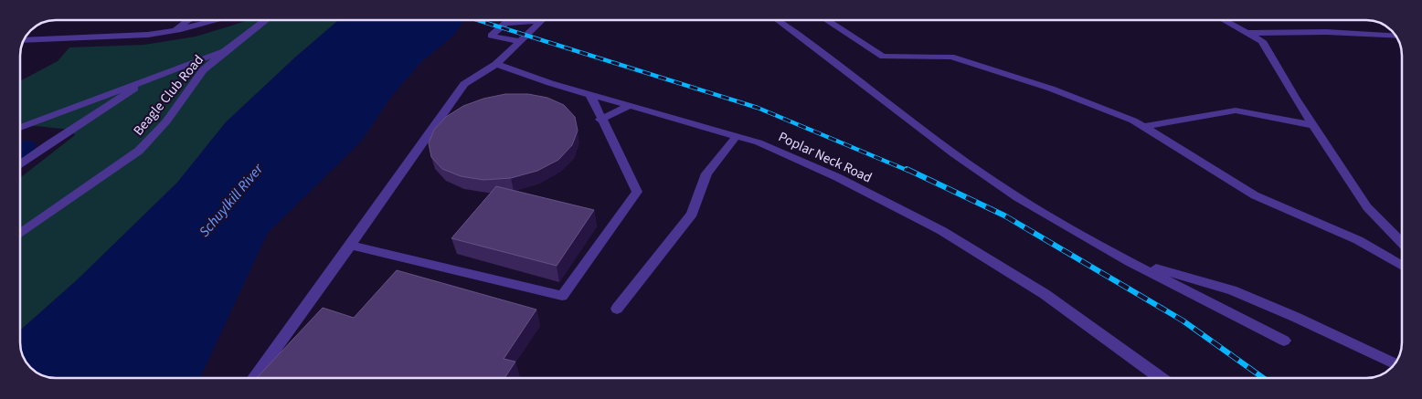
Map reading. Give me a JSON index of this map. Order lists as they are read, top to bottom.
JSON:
{
  "streets": {
    "street": ["Beagle Club Road", "Poplar Neck Road"]
  },
  "water": ["Schuylkill River"]
}
